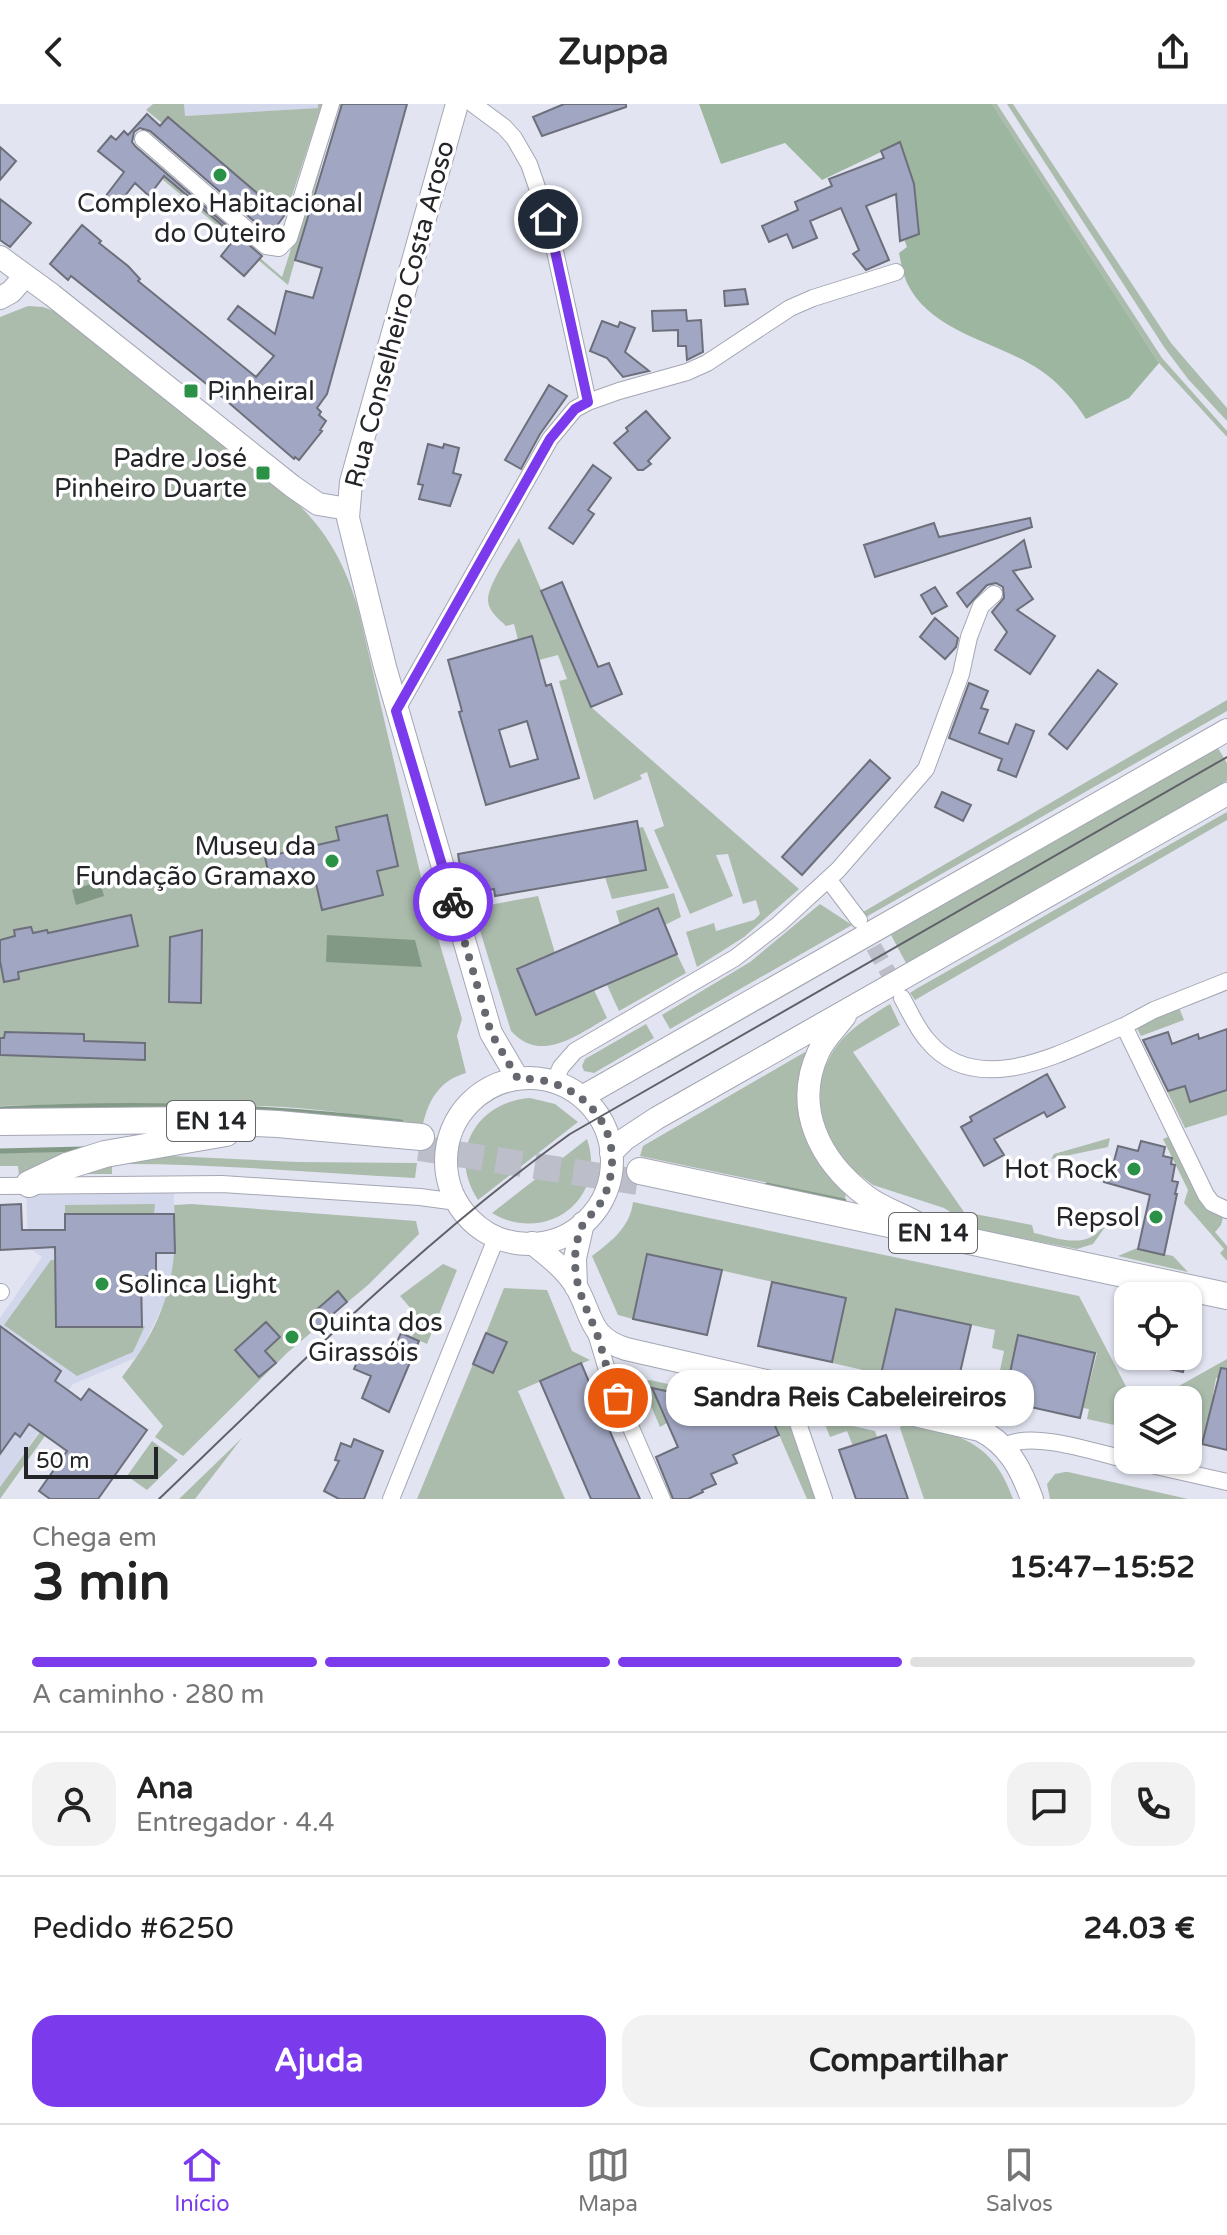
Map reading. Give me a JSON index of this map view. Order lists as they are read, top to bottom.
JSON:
{
  "streets": {
    "highway": ["EN 14"],
    "main road": ["Rua Conselheiro Costa Aroso"]
  },
  "places": {
    "other": [
      "Complexo Habitacional do Outeiro",
      "Museu da Fundação Gramaxo",
      "Hot Rock",
      "Repsol",
      "Solinca Light",
      "Quinta dos Girassóis",
      "Sandra Reis Cabeleireiros"
    ],
    "transit": ["Pinheiral", "Padre José Pinheiro Duarte"]
  },
  "scale_bar": "50 m",
  "page": {
    "header": "Zuppa",
    "bubble": "Sandra Reis Cabeleireiros",
    "scale": "50 m",
    "heading": ["3 min", "Chega em", "15:47–15:52"],
    "panel": [
      "Ana",
      "Entregador · 4.4",
      "Pedido #6250",
      "24.03 €"
    ],
    "bar": "A caminho · 280 m",
    "buttons": ["Ajuda", "Compartilhar"],
    "tabs": ["Início", "Mapa", "Salvos"]
  }
}
